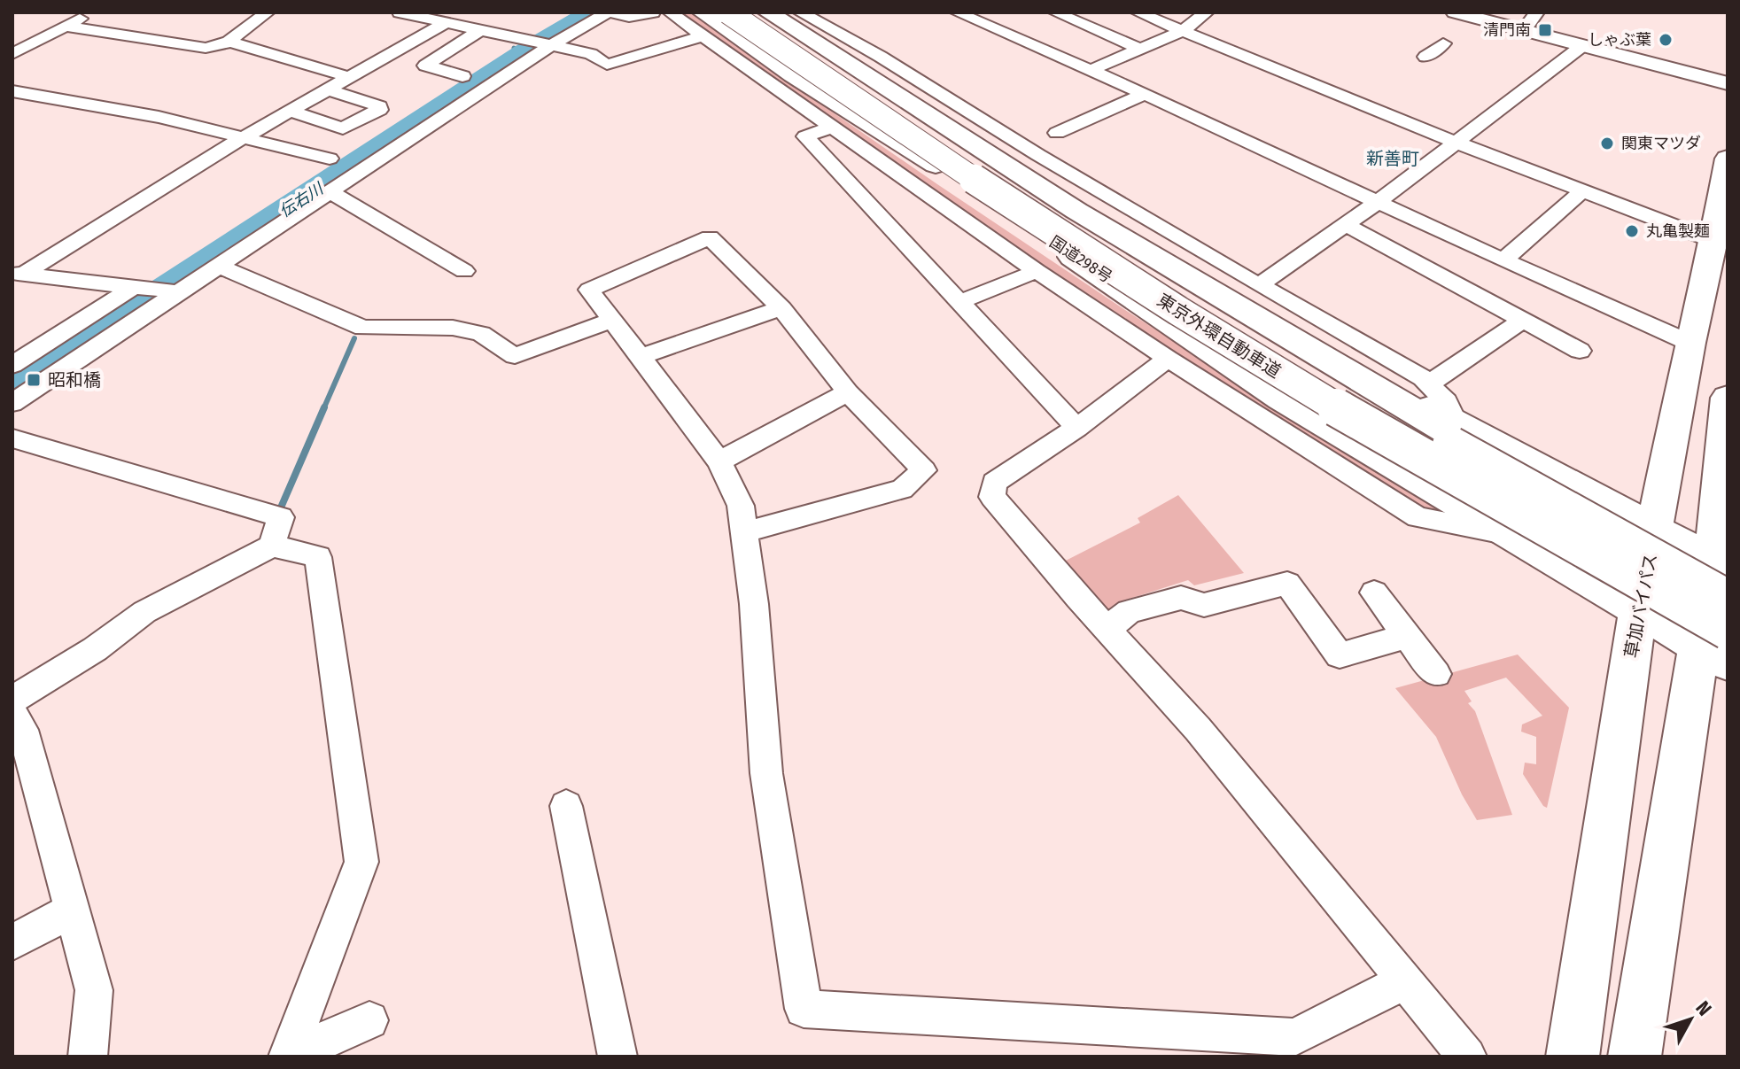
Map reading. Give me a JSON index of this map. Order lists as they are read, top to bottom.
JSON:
{
  "streets": {
    "highway": ["国道298号", "東京外環自動車道", "草加バイパス"]
  },
  "districts": ["新善町"],
  "water": ["伝右川"],
  "places": {
    "transit": ["清門南", "昭和橋"],
    "other": ["しゃぶ葉", "関東マツダ", "丸亀製麺"]
  },
  "north": "top right"
}
